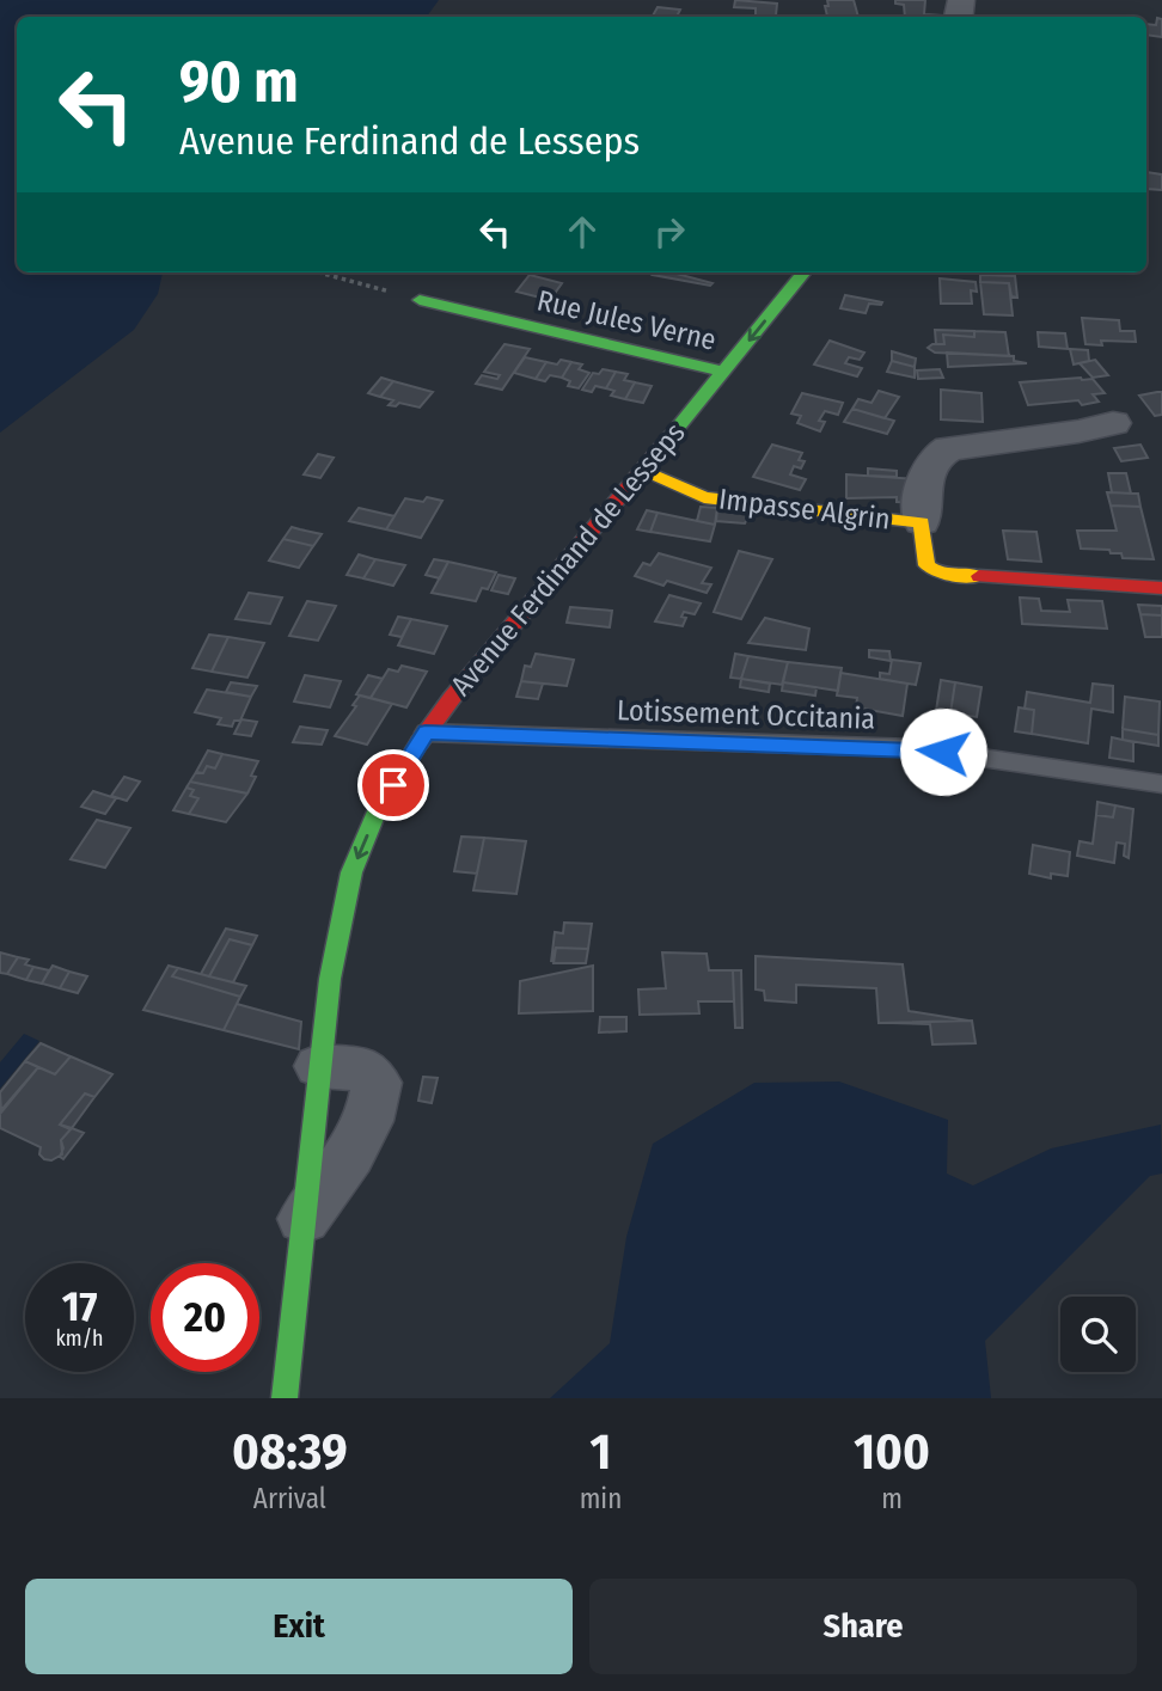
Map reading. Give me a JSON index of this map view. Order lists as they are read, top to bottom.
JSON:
{
  "streets": {
    "street": ["Rue Jules Verne", "Impasse Algrin", "Avenue Ferdinand de Lesseps"],
    "lane": ["Lotissement Occitania"]
  },
  "crossings": [
    ["Rue Jules Verne", "Avenue Ferdinand de Lesseps"],
    ["Impasse Algrin", "Avenue Ferdinand de Lesseps"],
    ["Avenue Ferdinand de Lesseps", "Lotissement Occitania"]
  ],
  "page": {
    "turn": ["90 m", "Avenue Ferdinand de Lesseps"],
    "speed": "17 km/h",
    "limit": "20",
    "eta": [
      "08:39",
      "Arrival",
      "1",
      "min",
      "100",
      "m"
    ],
    "buttons": ["Exit", "Share"]
  }
}
